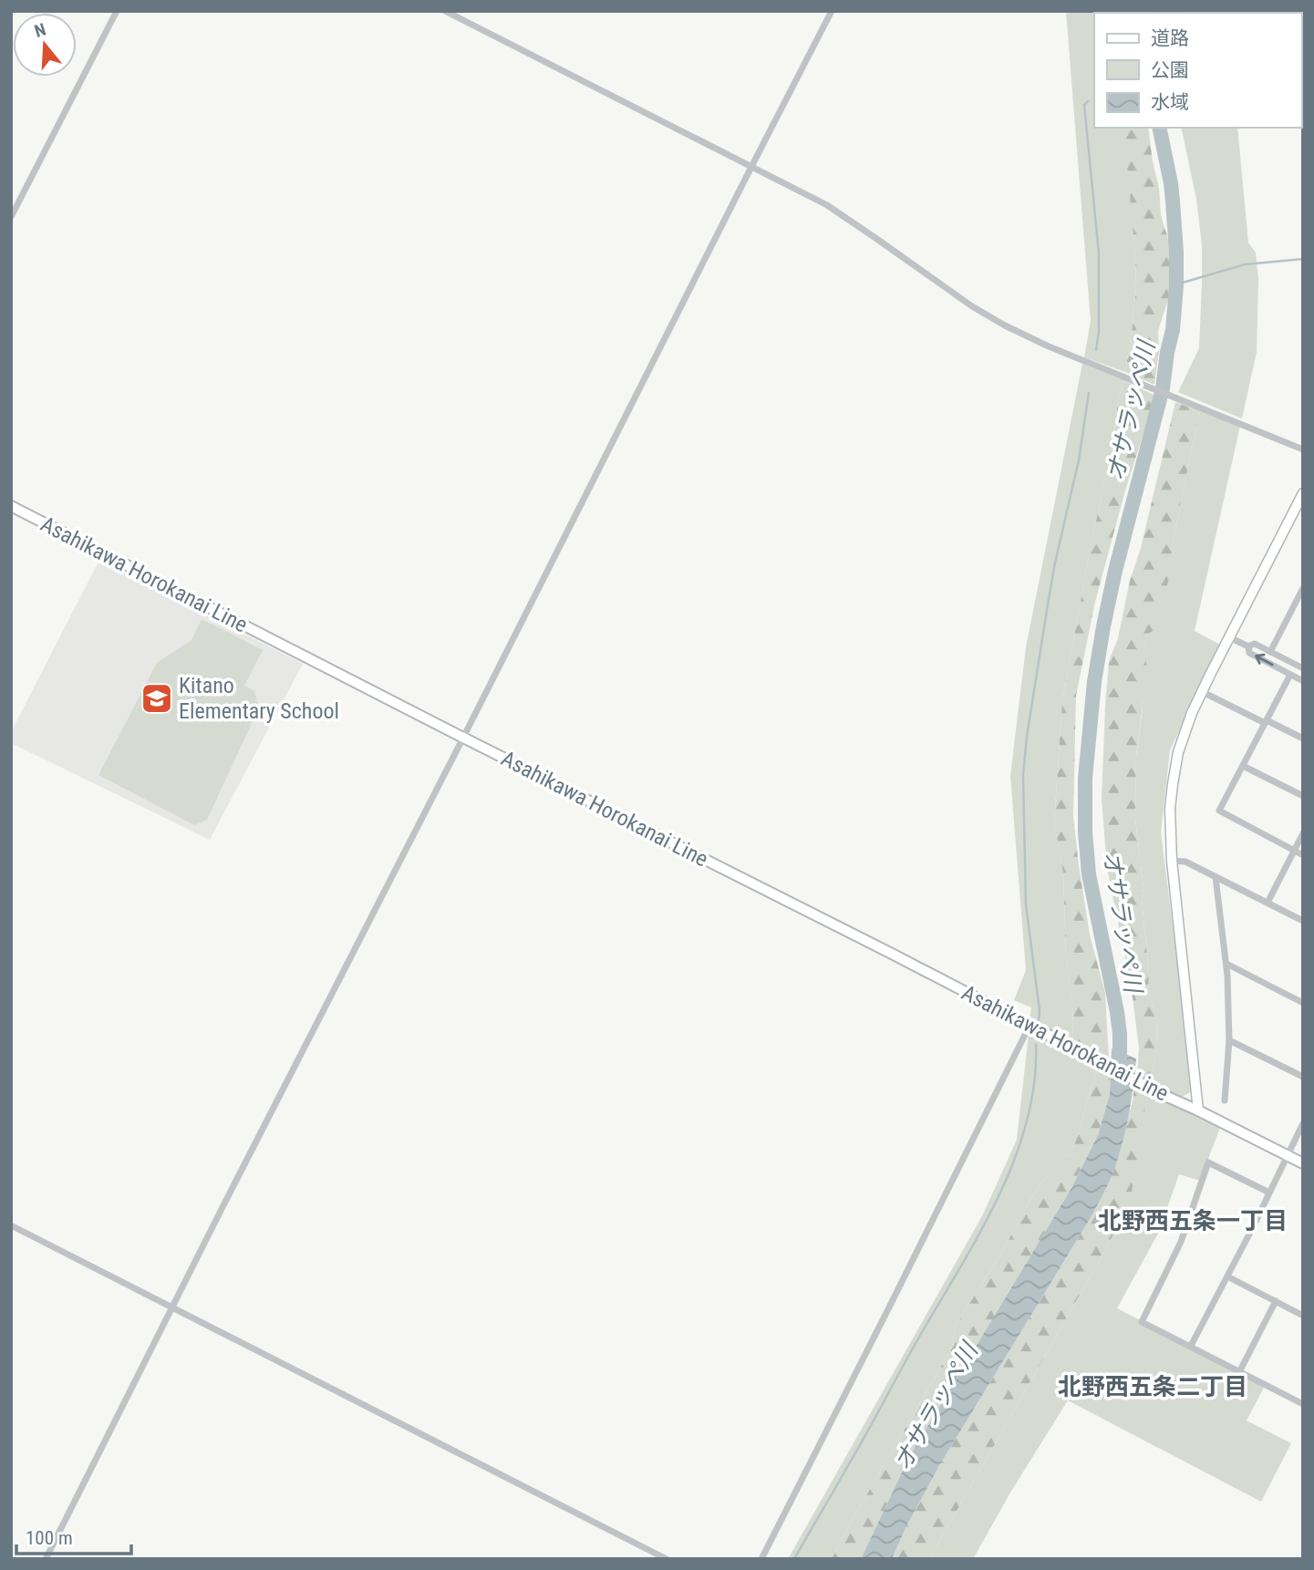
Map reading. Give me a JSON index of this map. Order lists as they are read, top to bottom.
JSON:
{
  "streets": {
    "main road": ["Asahikawa Horokanai Line"]
  },
  "districts": ["北野西五条一丁目", "北野西五条二丁目"],
  "water": ["オサラッペ川"],
  "places": {
    "school or university": ["Kitano Elementary School"]
  },
  "legend": ["道路", "公園", "水域"],
  "scale_bar": "100 m",
  "north": "top"
}
